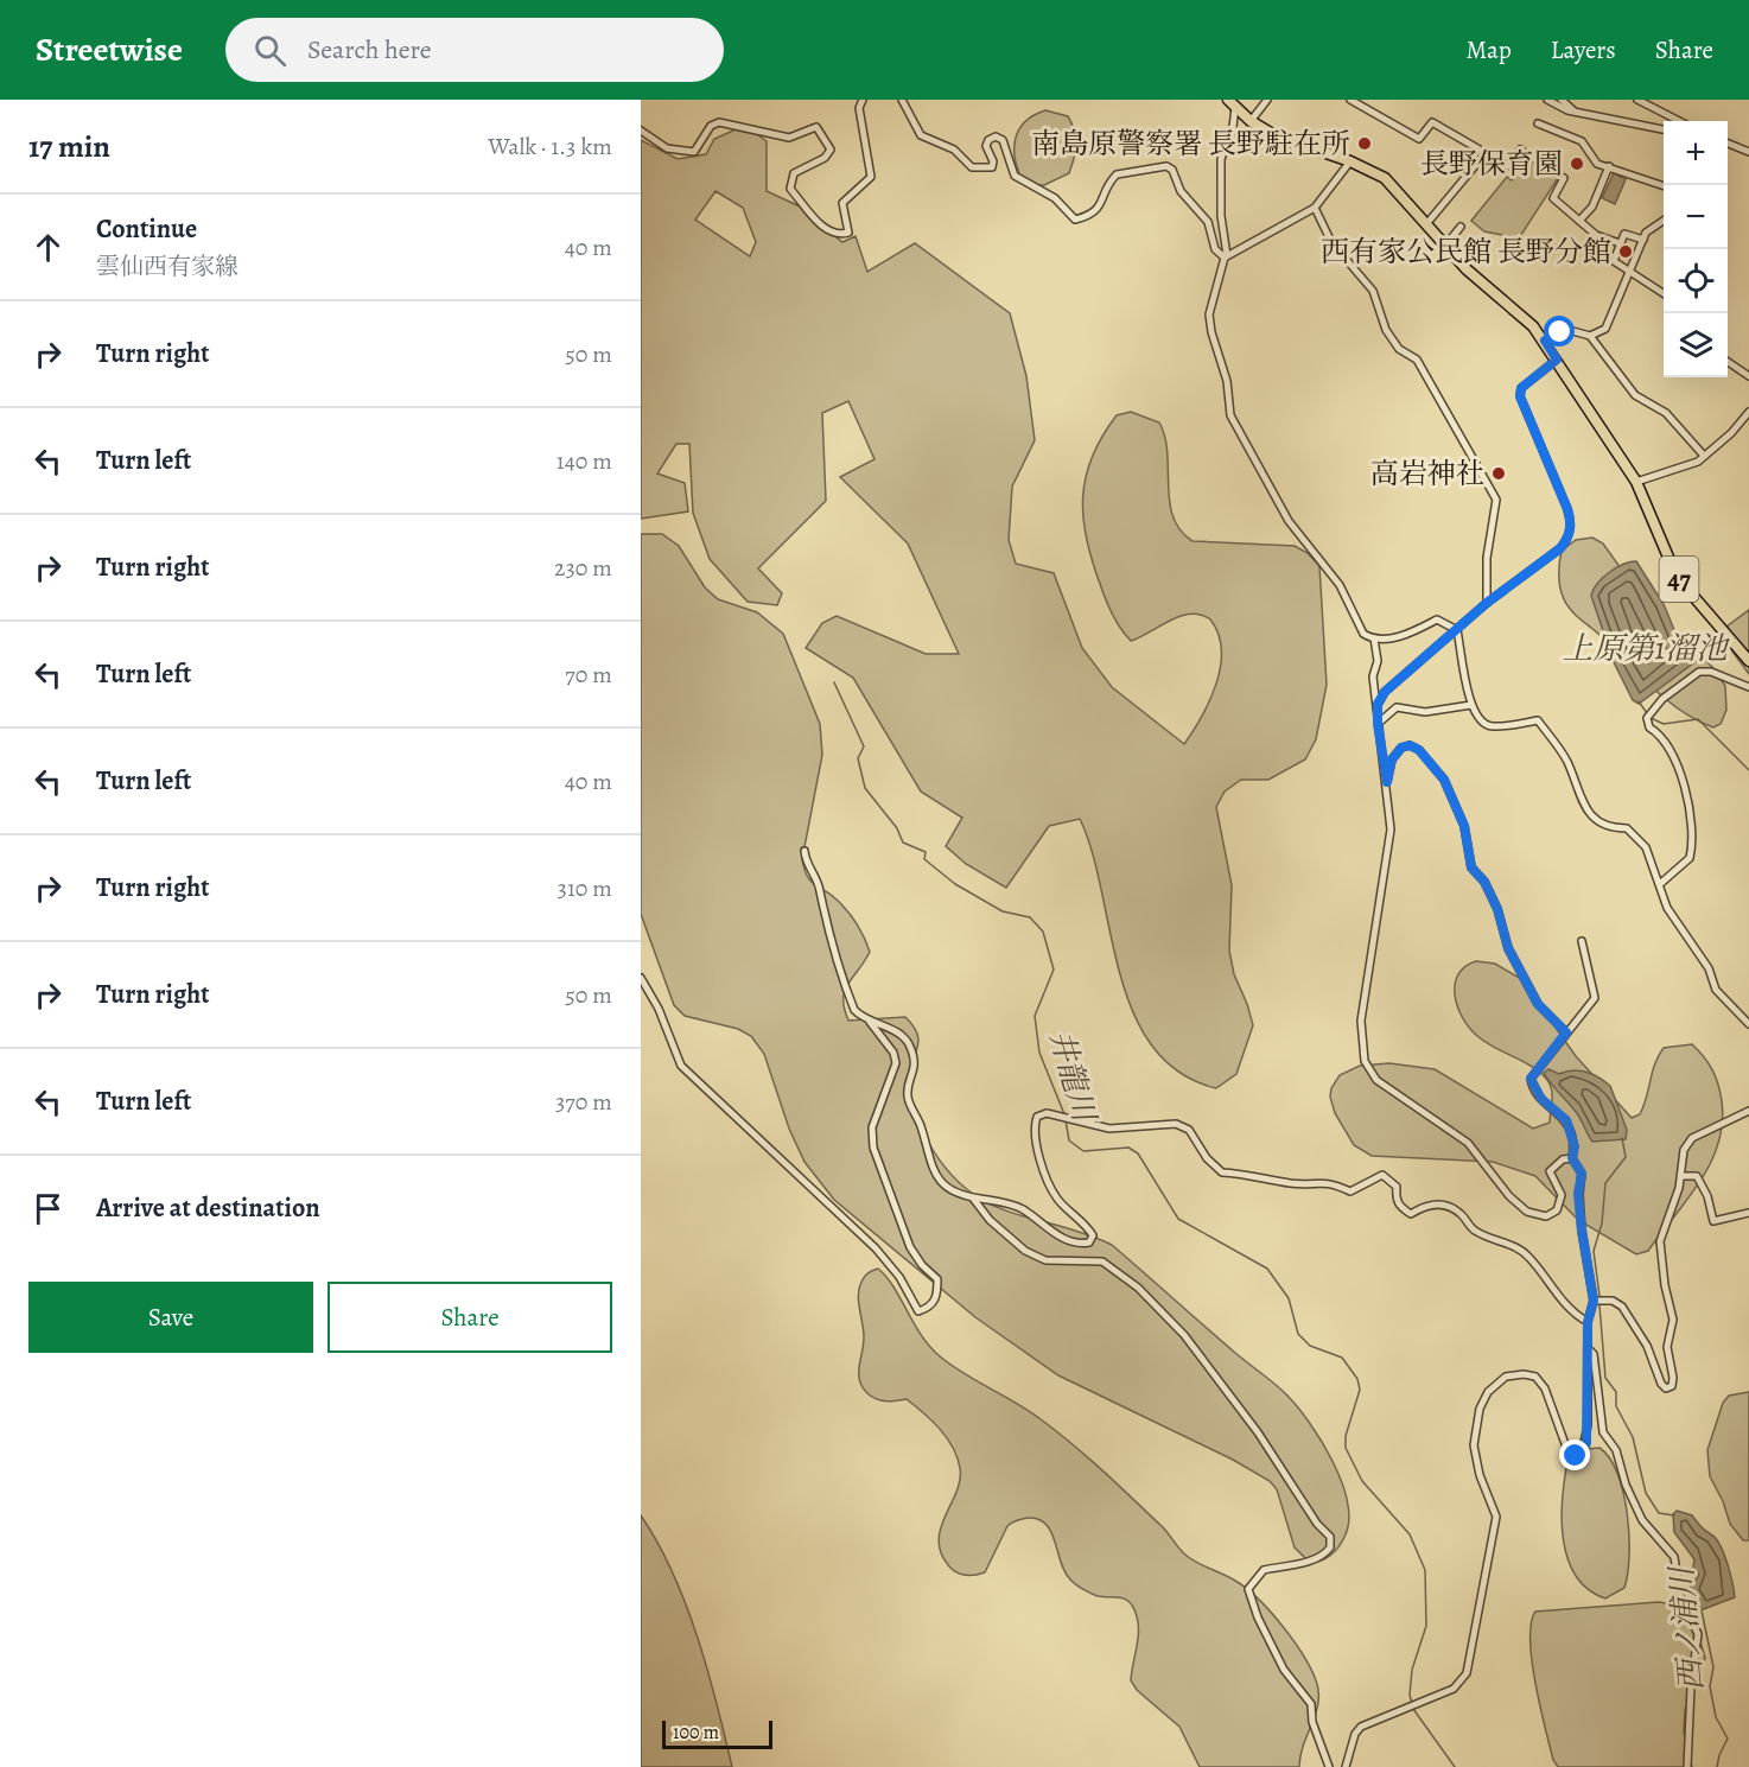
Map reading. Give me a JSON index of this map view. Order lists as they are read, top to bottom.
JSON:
{
  "streets": {
    "main road": ["47"]
  },
  "water": ["上原第1溜池", "井龍川", "西ノ浦川"],
  "places": [
    "南島原警察署 長野駐在所",
    "長野保育園",
    "西有家公民館 長野分館",
    "高岩神社"
  ],
  "scale_bar": "100 m",
  "page": {
    "header": "Streetwise",
    "search": "Search here",
    "nav": ["Map", "Layers", "Share"],
    "heading": ["17 min", "Walk · 1.3 km"],
    "map_buttons": ["+", "−"],
    "list": [
      ["Continue", "雲仙西有家線", "40 m"],
      ["Turn right", "50 m"],
      ["Turn left", "140 m"],
      ["Turn right", "230 m"],
      ["Turn left", "70 m"],
      ["Turn left", "40 m"],
      ["Turn right", "310 m"],
      ["Turn right", "50 m"],
      ["Turn left", "370 m"],
      "Arrive at destination"
    ],
    "buttons": ["Save", "Share"],
    "scale": "100 m"
  }
}
